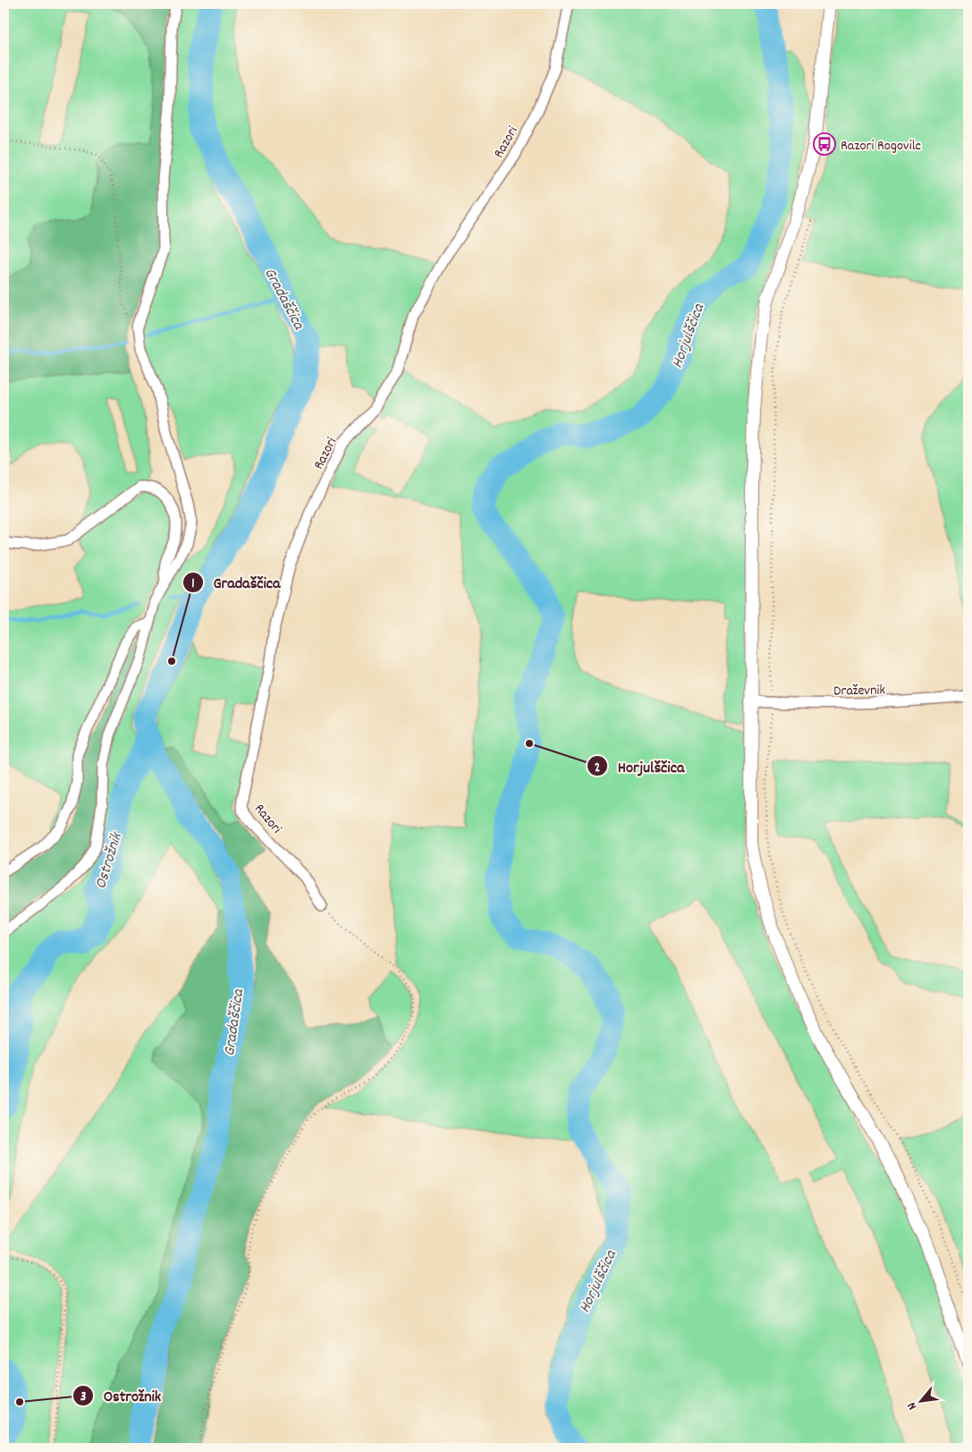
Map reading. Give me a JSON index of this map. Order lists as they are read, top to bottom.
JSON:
{
  "streets": {
    "street": ["Razori", "Draževnik"]
  },
  "water": ["Gradaščica", "Horjulščica", "Ostrožnik"],
  "places": {
    "bus stop": ["Razori Rogovilc"],
    "other": ["Gradaščica", "Horjulščica", "Ostrožnik"]
  },
  "north": "bottom left"
}
